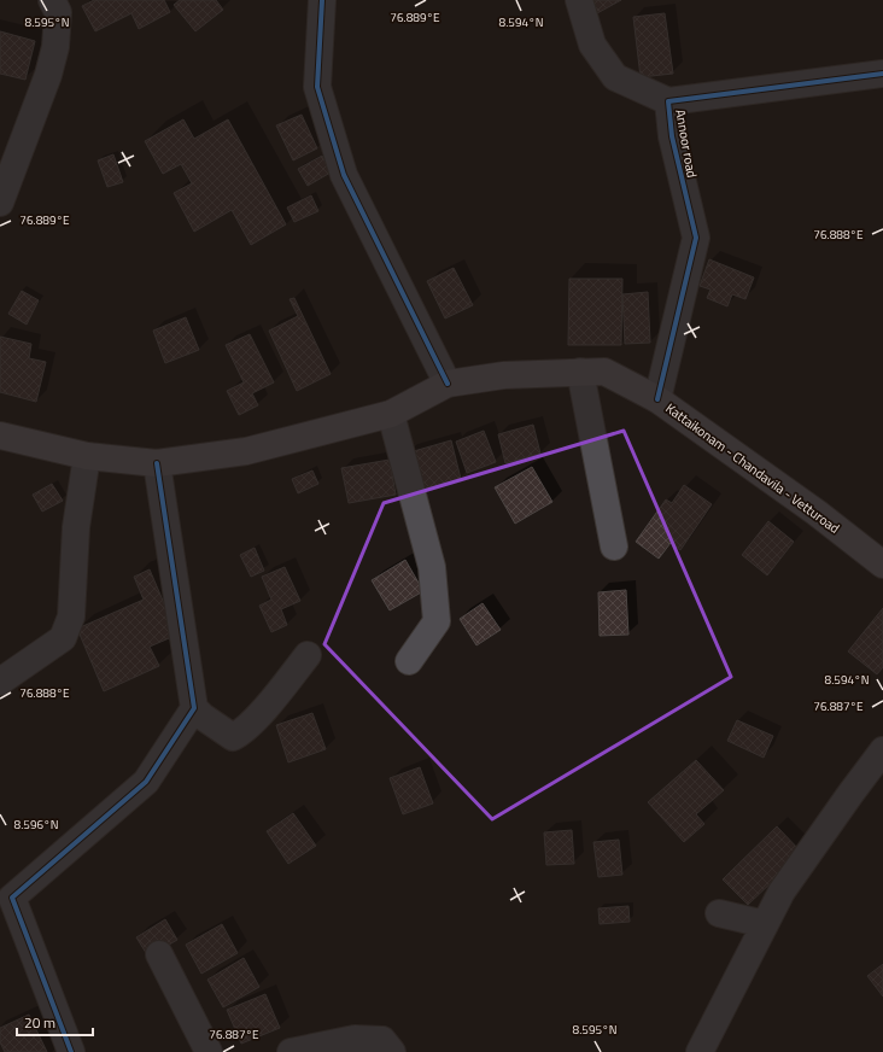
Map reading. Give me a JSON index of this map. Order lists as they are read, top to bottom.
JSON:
{
  "streets": {
    "main road": ["Kattaikonam - Chandavila - Vetturoad"],
    "street": ["Annoor road"]
  },
  "crossings": [
    ["Annoor road", "Kattaikonam - Chandavila - Vetturoad"]
  ],
  "scale_bar": "20 m",
  "coordinates": [
    "76.889°E",
    "8.595°N",
    "8.594°N",
    "76.888°E",
    "76.887°E",
    "8.596°N"
  ]
}
